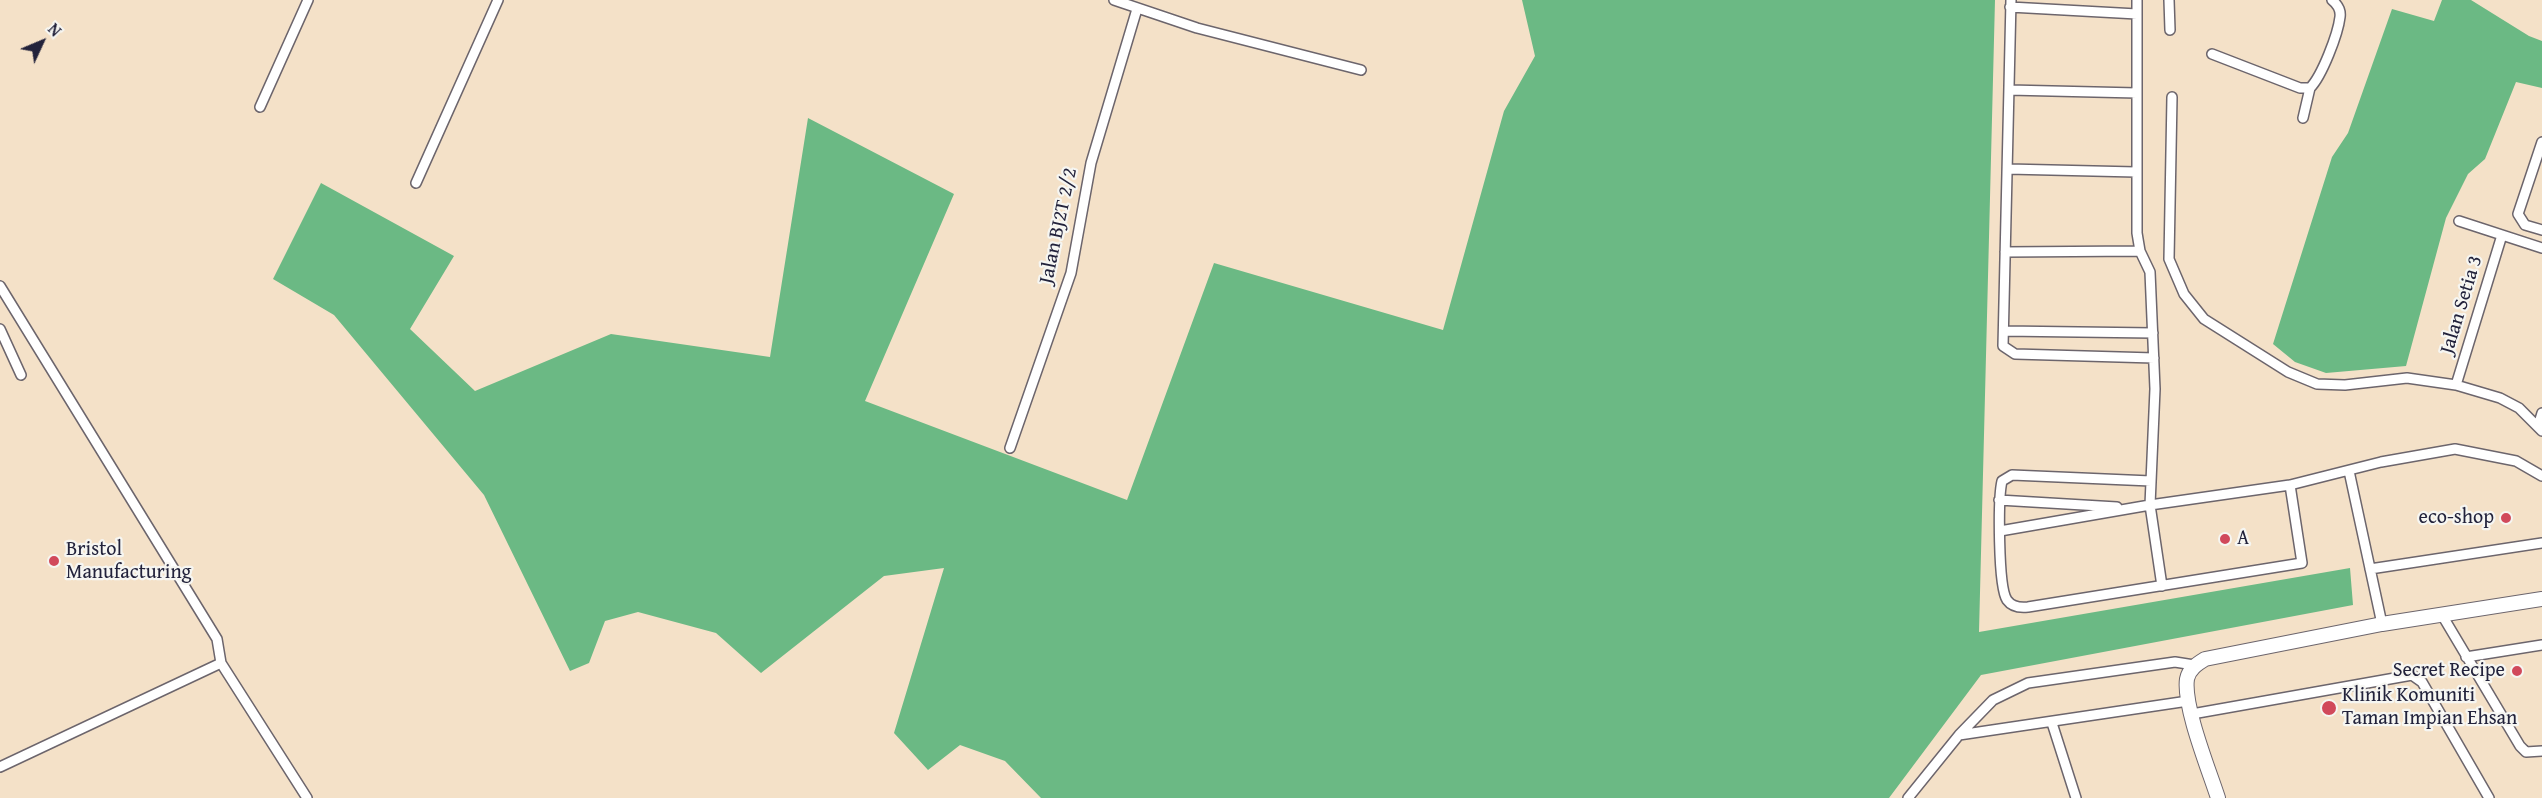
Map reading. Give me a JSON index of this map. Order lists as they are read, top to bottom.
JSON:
{
  "streets": {
    "street": ["Jalan BJ2T 2/2", "Jalan Setia 3"]
  },
  "places": [
    "eco-shop",
    "A",
    "Bristol Manufacturing",
    "Secret Recipe",
    "Klinik Komuniti Taman Impian Ehsan"
  ],
  "north": "top right"
}
